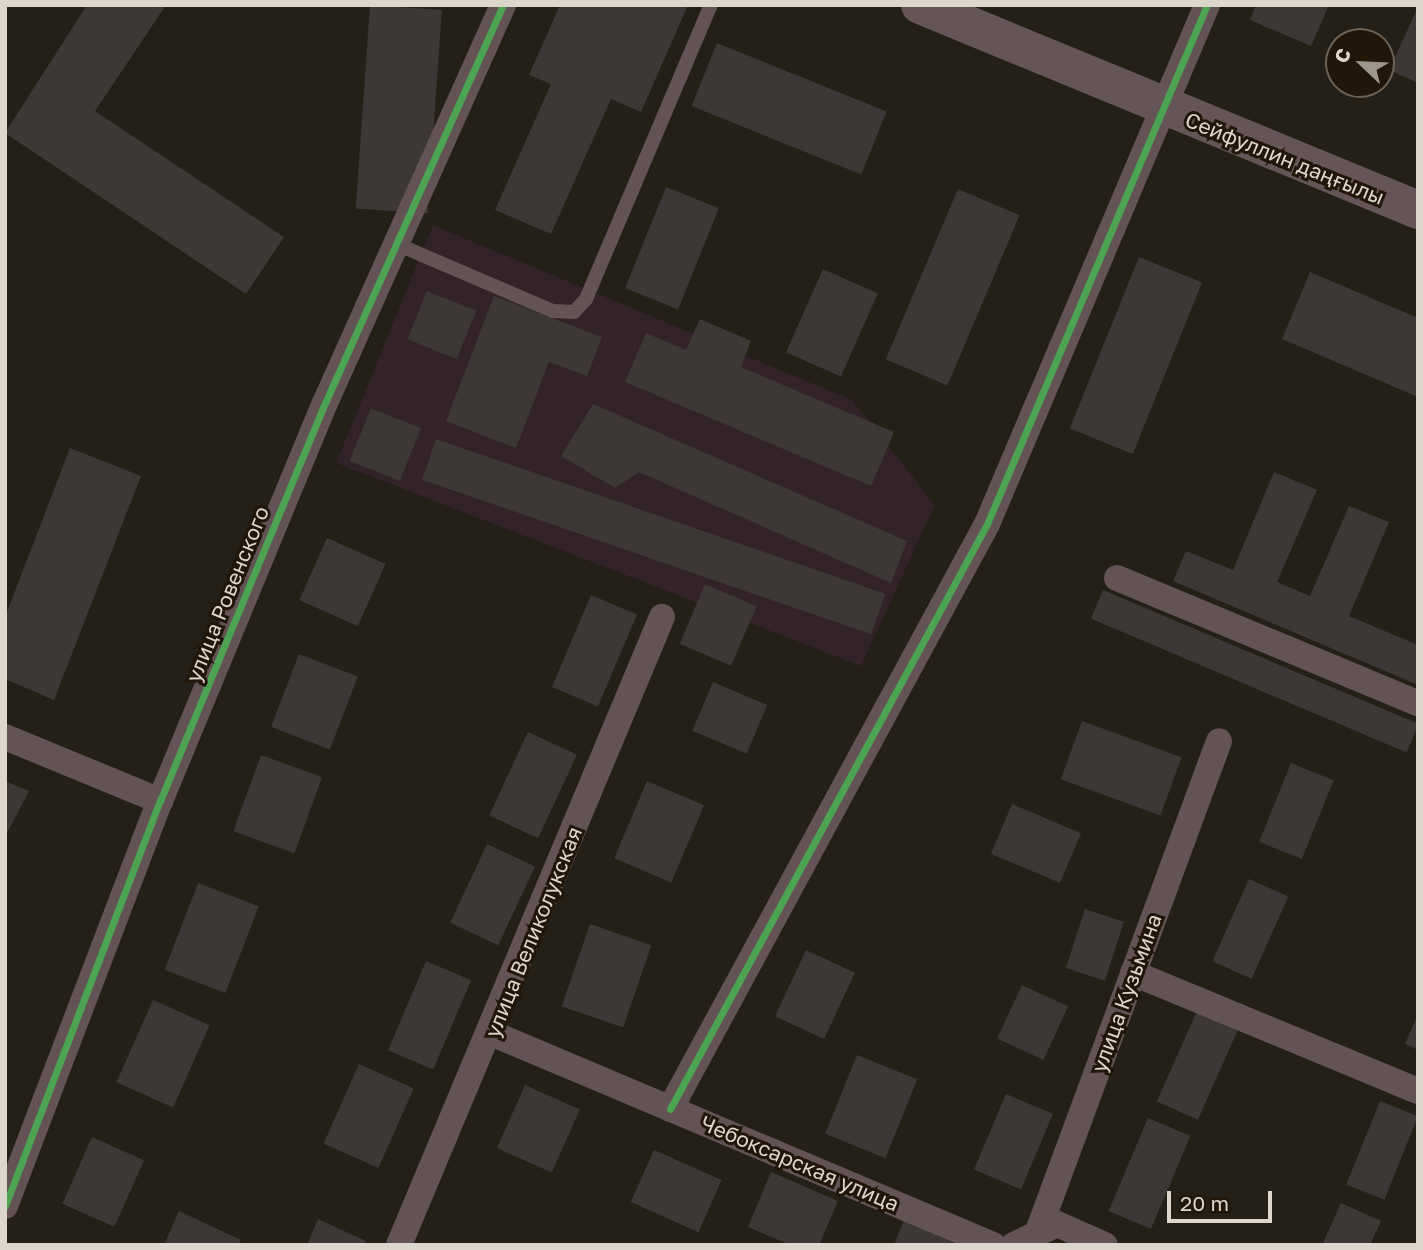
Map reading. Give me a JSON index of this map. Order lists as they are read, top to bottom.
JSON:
{
  "streets": {
    "main road": ["Сейфуллин даңғылы"],
    "street": [
      "улица Ровенского",
      "улица Великолукская",
      "улица Кузьмина",
      "Чебоксарская улица"
    ]
  },
  "crossings": [
    ["улица Великолукская", "Чебоксарская улица"]
  ],
  "scale_bar": "20 m",
  "north": "top left"
}
